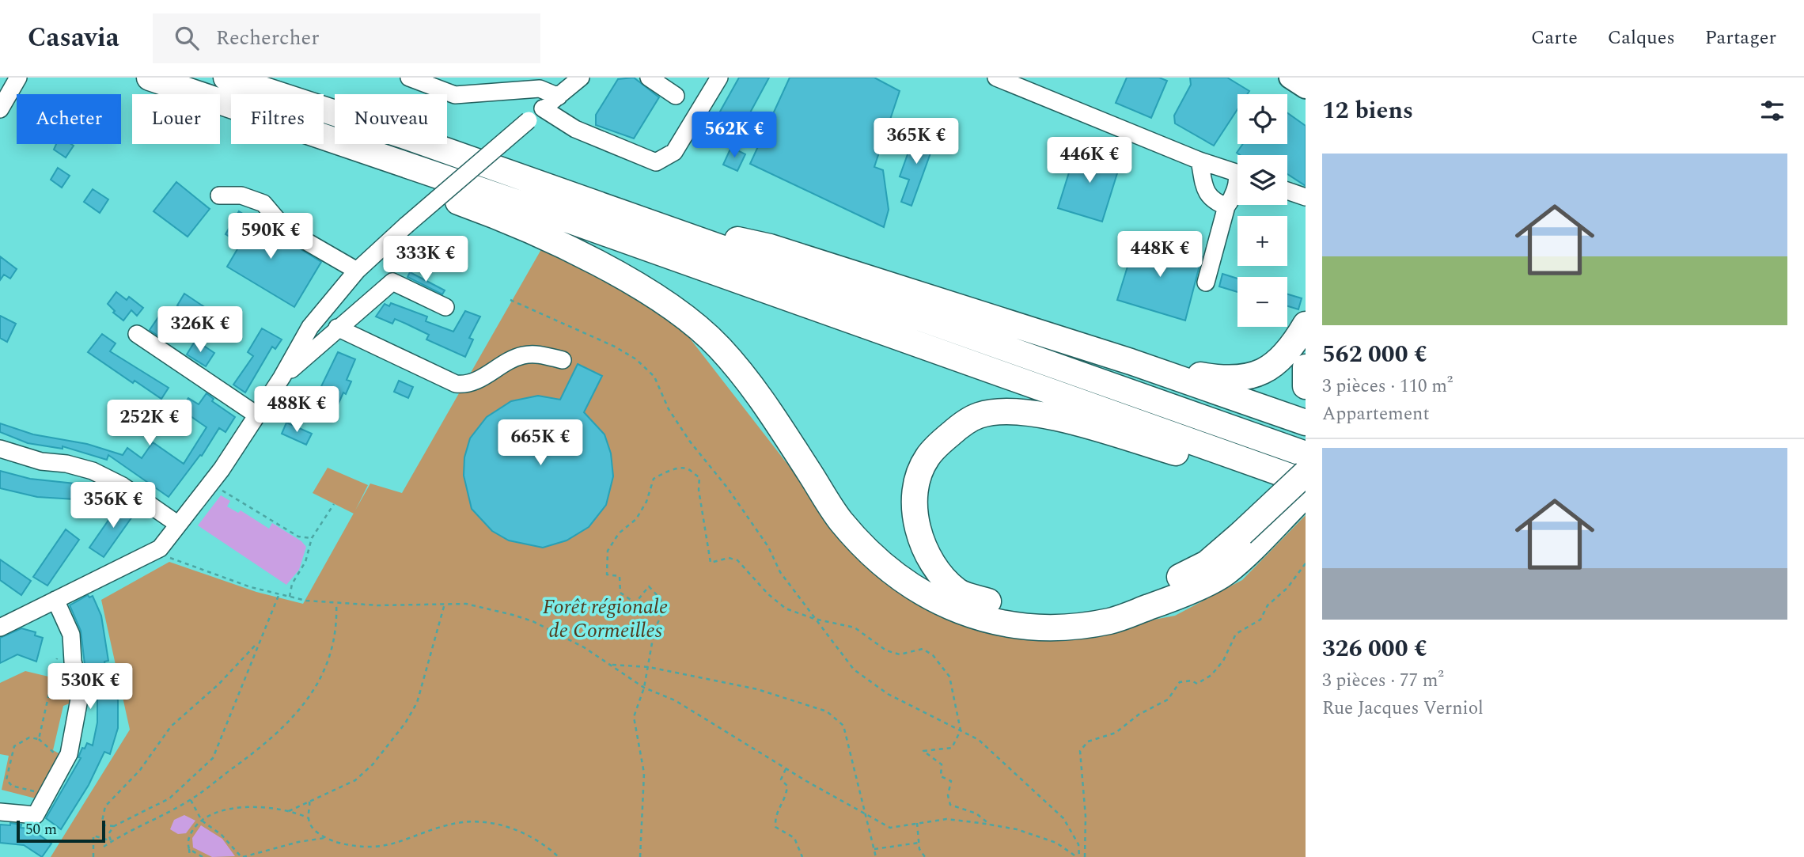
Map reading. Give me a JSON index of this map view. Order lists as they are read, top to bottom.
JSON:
{
  "parks": ["Forêt régionale de Cormeilles"],
  "scale_bar": "50 m",
  "page": {
    "header": "Casavia",
    "search": "Rechercher",
    "nav": ["Carte", "Calques", "Partager"],
    "heading": "12 biens",
    "map_buttons": ["+", "−"],
    "chip": [
      "Acheter",
      "Louer",
      "Filtres",
      "Nouveau"
    ],
    "price": [
      "562K €",
      "365K €",
      "446K €",
      "590K €",
      "448K €",
      "333K €",
      "326K €",
      "488K €",
      "252K €",
      "665K €",
      "356K €",
      "530K €"
    ],
    "list": [
      {
        "name": "562 000 €",
        "note": "3 pièces · 110 m² · Appartement"
      },
      {
        "name": "326 000 €",
        "note": "3 pièces · 77 m² · Rue Jacques Verniol"
      }
    ],
    "scale": "50 m"
  }
}
